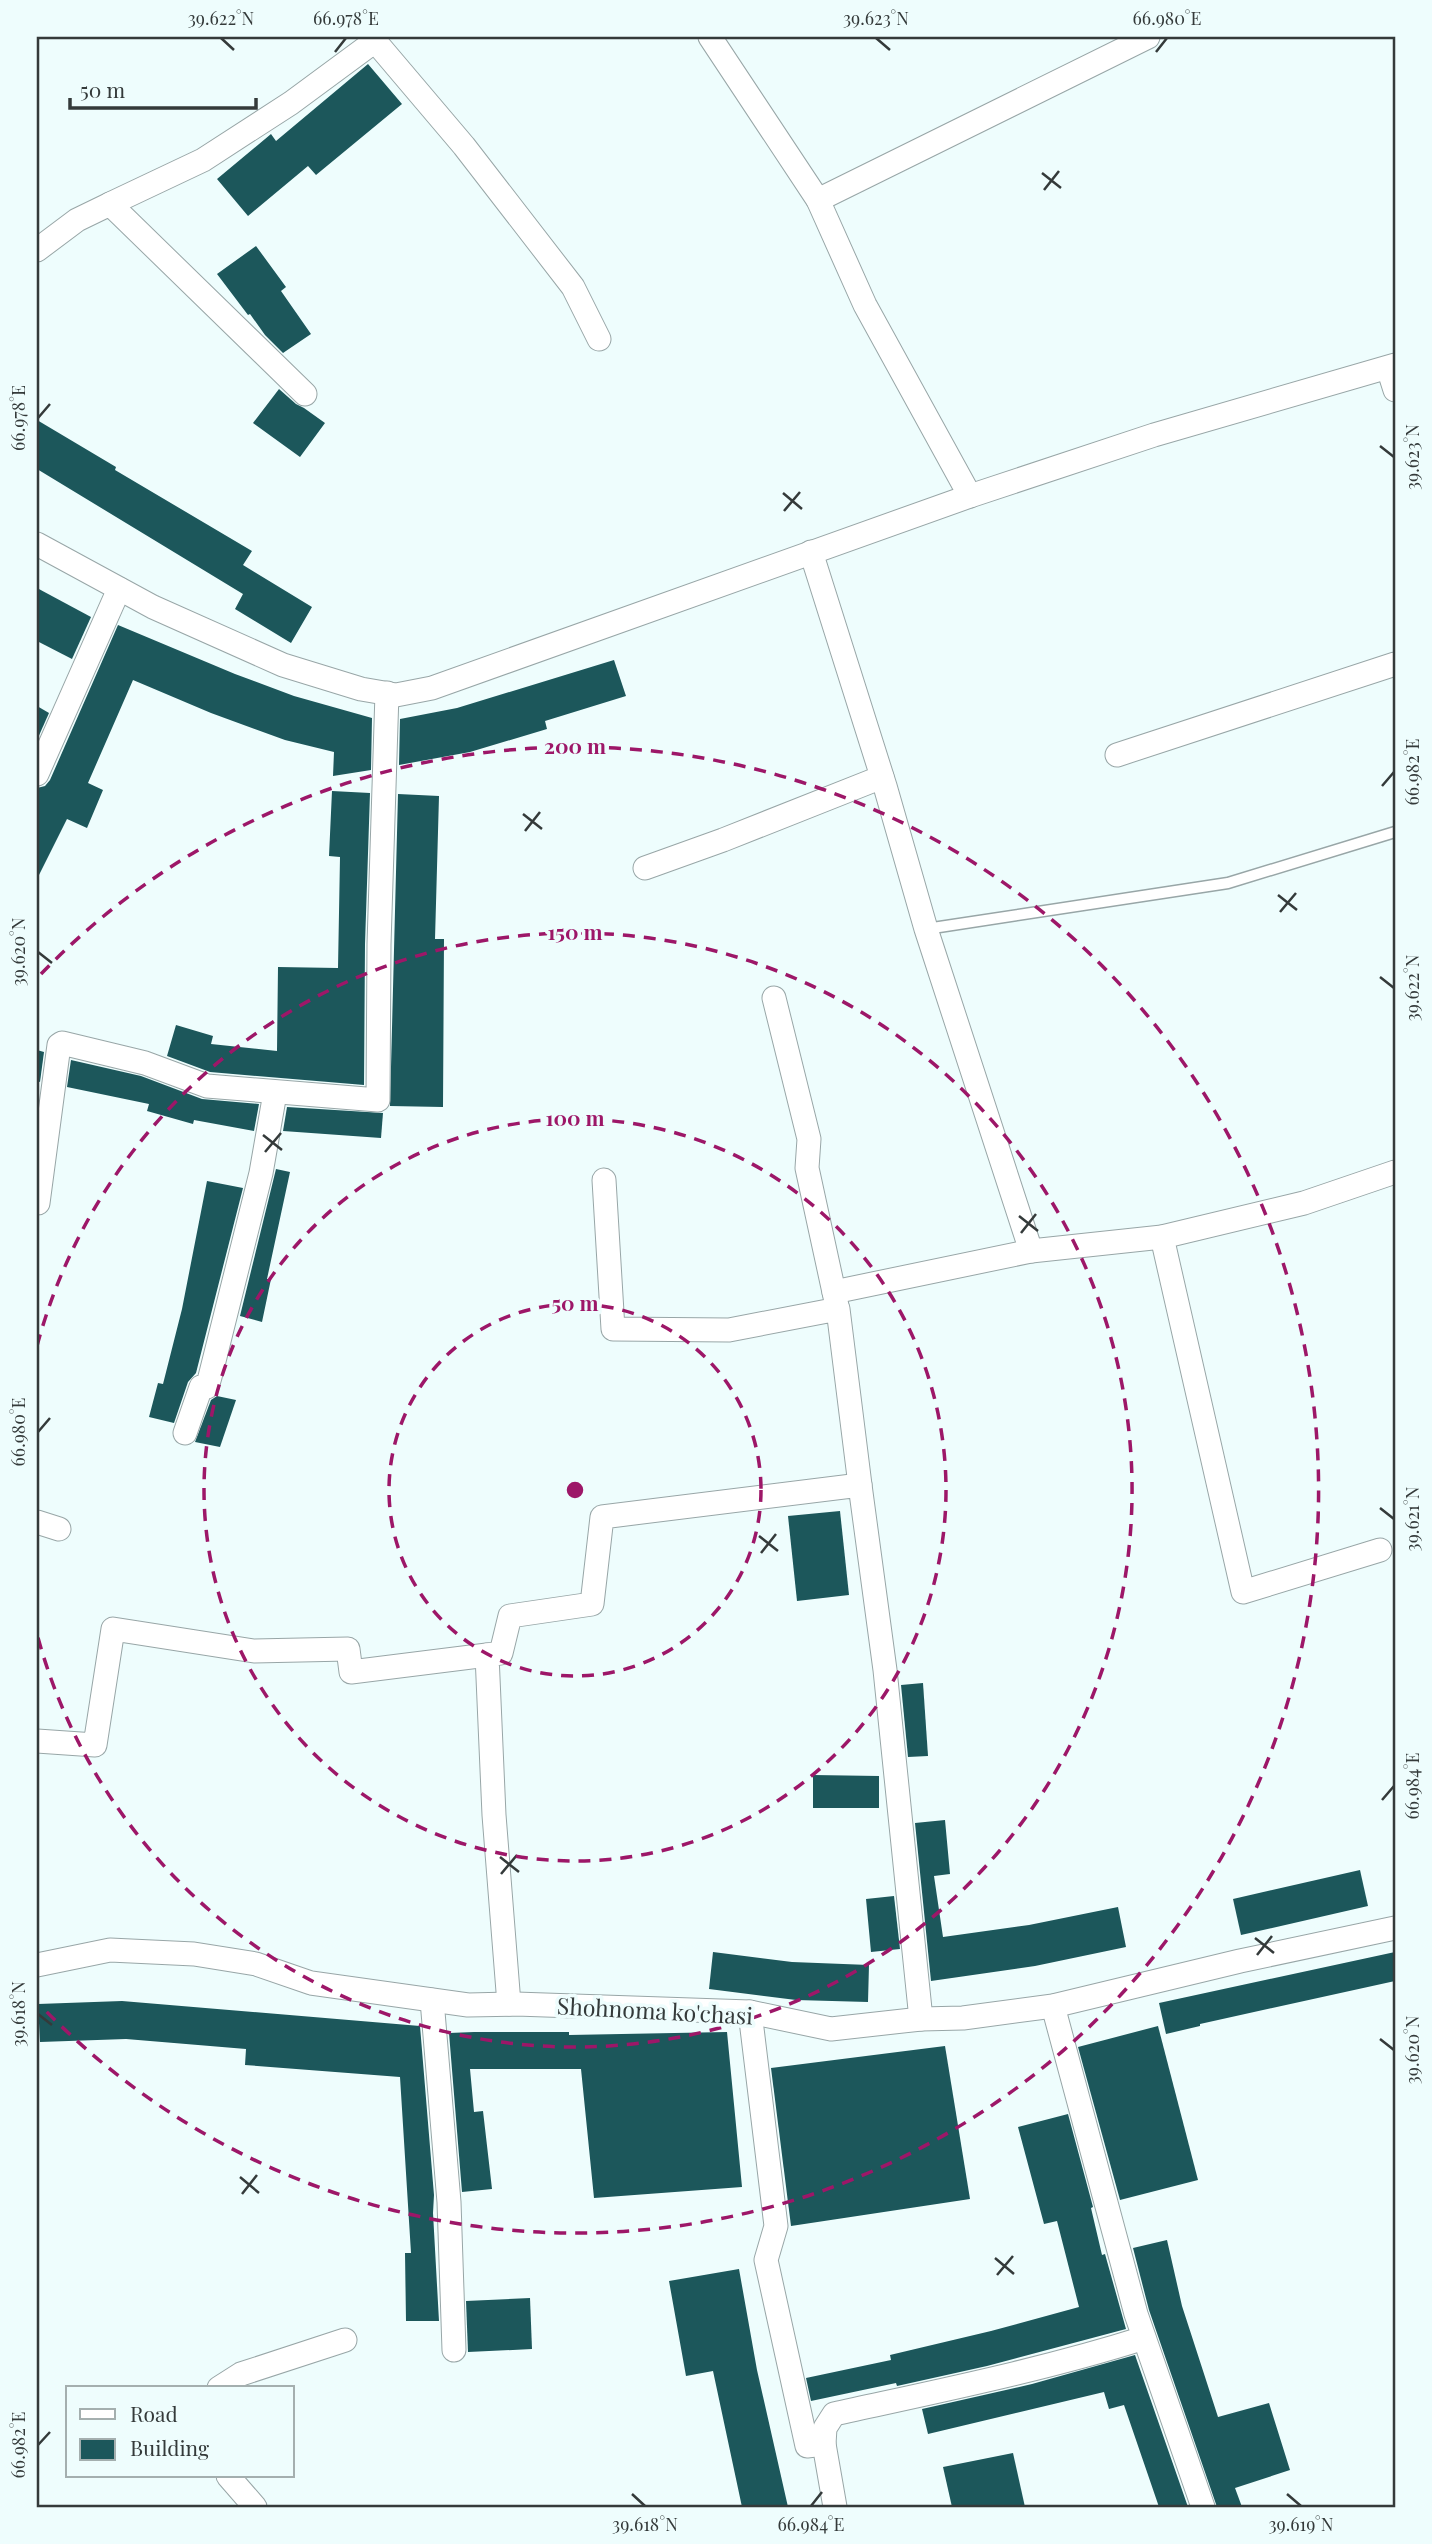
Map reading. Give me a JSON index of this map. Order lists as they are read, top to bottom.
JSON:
{
  "streets": {
    "street": ["Shohnoma ko'chasi"]
  },
  "legend": ["Road", "Building"],
  "scale_bar": "50 m",
  "coordinates": [
    "39.622°N",
    "66.978°E",
    "39.623°N",
    "66.980°E",
    "66.982°E",
    "39.620°N",
    "39.621°N",
    "66.984°E",
    "39.618°N",
    "39.619°N"
  ],
  "rings": [
    "200 m",
    "150 m",
    "100 m",
    "50 m"
  ]
}
